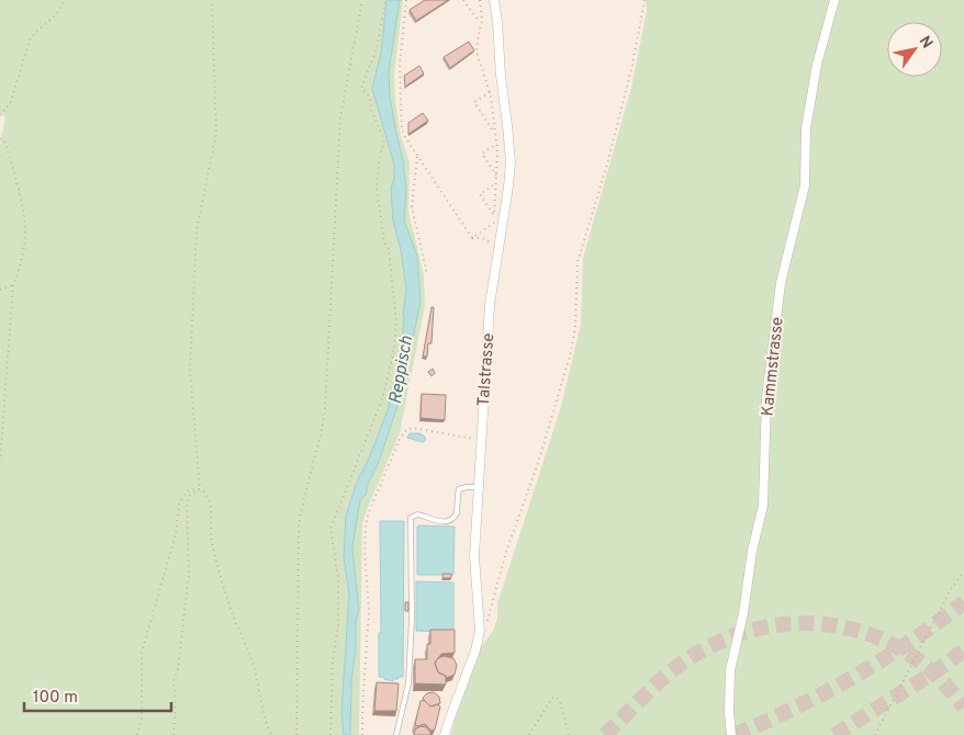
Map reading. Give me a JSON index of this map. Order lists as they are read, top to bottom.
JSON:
{
  "streets": {
    "street": ["Kammstrasse", "Talstrasse"]
  },
  "water": ["Reppisch"],
  "scale_bar": "100 m",
  "north": "top right"
}
